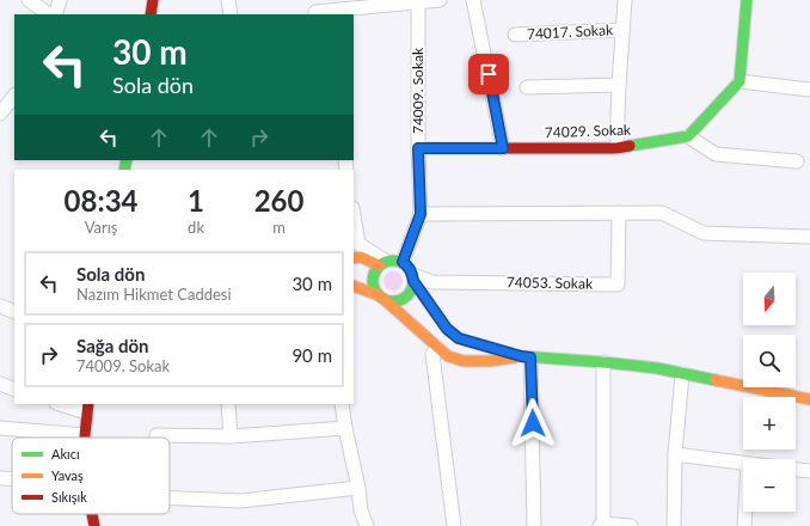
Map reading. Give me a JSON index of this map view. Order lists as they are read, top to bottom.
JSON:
{
  "streets": {
    "main road": ["74029. Sokak"],
    "street": ["74017. Sokak", "74009. Sokak", "74053. Sokak"]
  },
  "crossings": [
    ["74017. Sokak", "74029. Sokak"],
    ["74009. Sokak", "74029. Sokak"],
    ["74009. Sokak", "74053. Sokak"]
  ],
  "legend": ["Akıcı", "Yavaş", "Sıkışık"],
  "north": "bottom",
  "page": {
    "turn": ["30 m", "Sola dön"],
    "eta": [
      "08:34",
      "Varış",
      "1",
      "dk",
      "260",
      "m"
    ],
    "list": [
      {
        "name": "Sola dön",
        "note": "Nazım Hikmet Caddesi",
        "value": "30 m"
      },
      {
        "name": "Sağa dön",
        "note": "74009. Sokak",
        "value": "90 m"
      }
    ],
    "map_buttons": ["+", "−"]
  }
}
